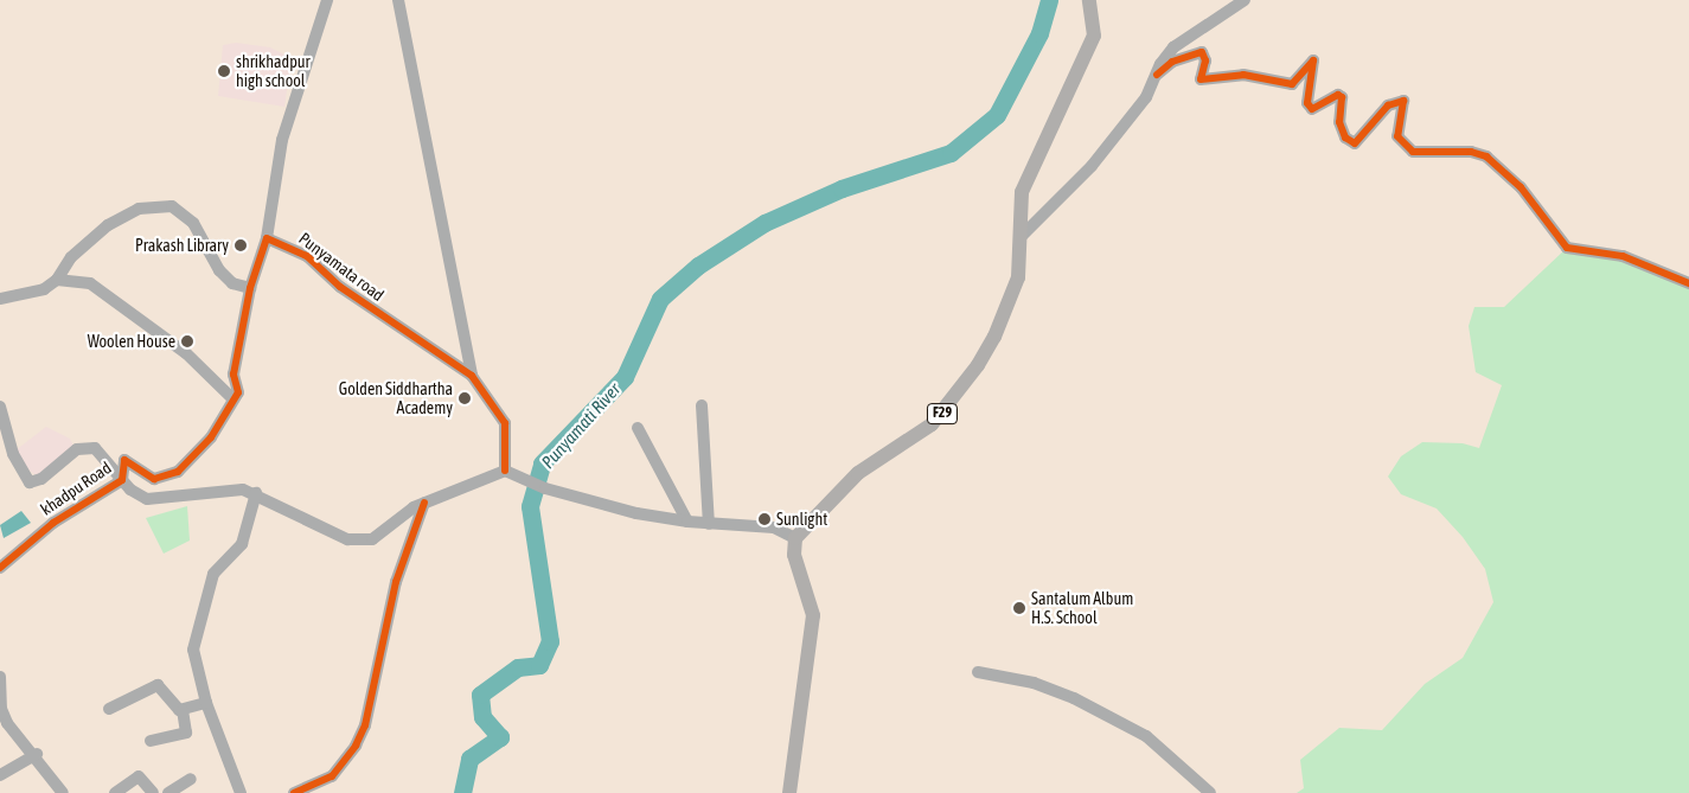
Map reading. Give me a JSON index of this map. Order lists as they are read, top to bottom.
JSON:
{
  "streets": {
    "main road": ["F29"],
    "street": ["Punyamata road", "khadpu Road"]
  },
  "water": ["Punyamati River"],
  "places": [
    "shrikhadpur high school",
    "Prakash Library",
    "Woolen House",
    "Golden Siddhartha Academy",
    "Sunlight",
    "Santalum Album H.S. School"
  ]
}
